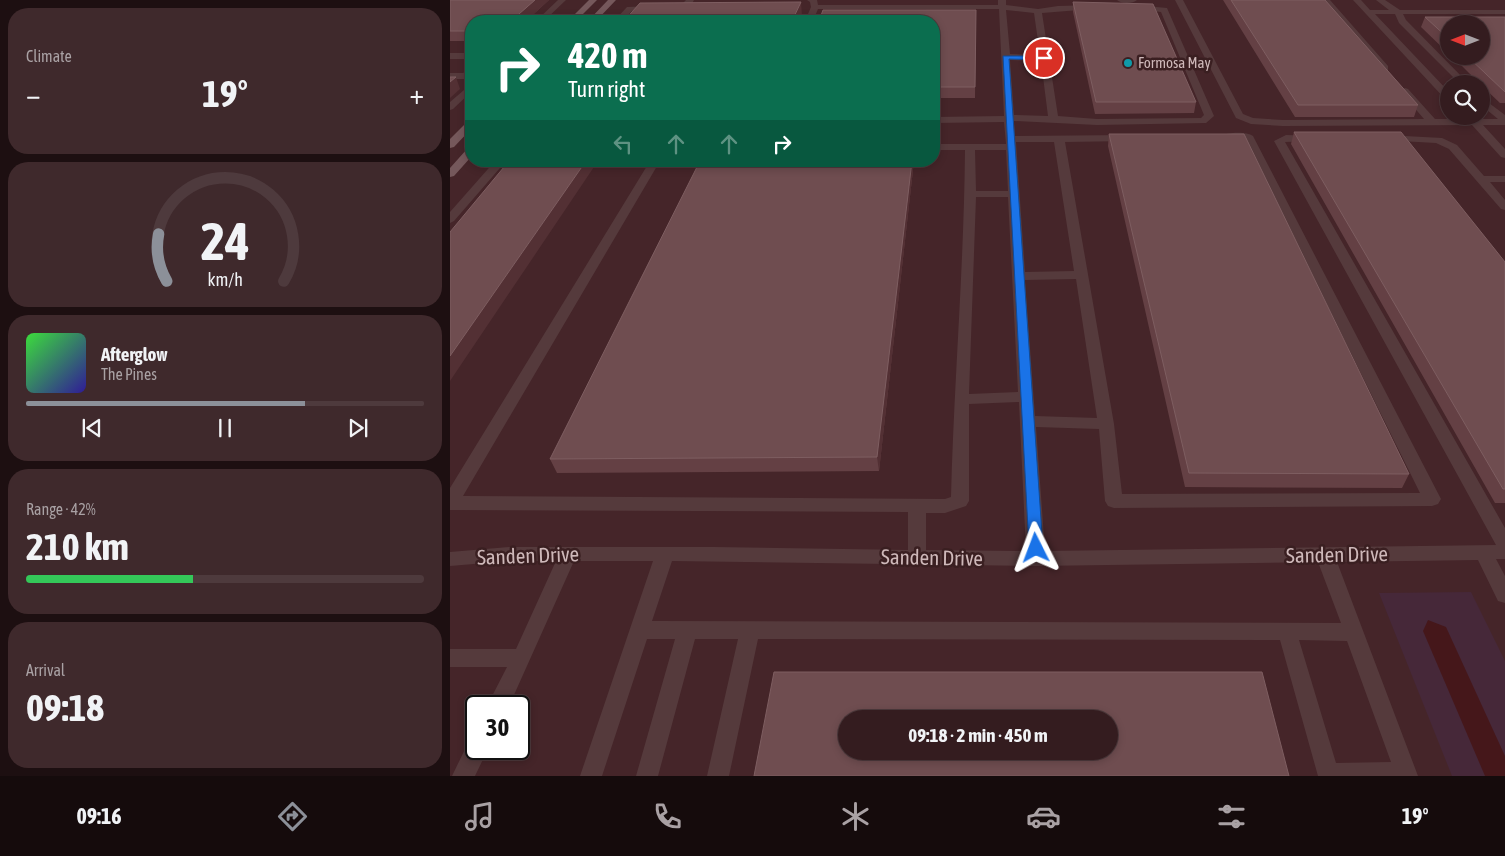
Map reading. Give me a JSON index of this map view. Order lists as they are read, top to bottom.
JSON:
{
  "streets": {
    "street": ["Sanden Drive"]
  },
  "places": ["Formosa May"],
  "north": "left",
  "page": {
    "tile": [
      "Climate",
      ["Range · 42%", "210 km"],
      ["Arrival", "09:18"]
    ],
    "turn": ["420 m", "Turn right"],
    "heat": ["−", "19°", "+"],
    "song": ["Afterglow", "The Pines"],
    "limit": "30",
    "trip": "09:18 · 2 min · 450 m",
    "tabs": ["09:16", "19°"],
    "gauge": ["24", "km/h"]
  }
}
